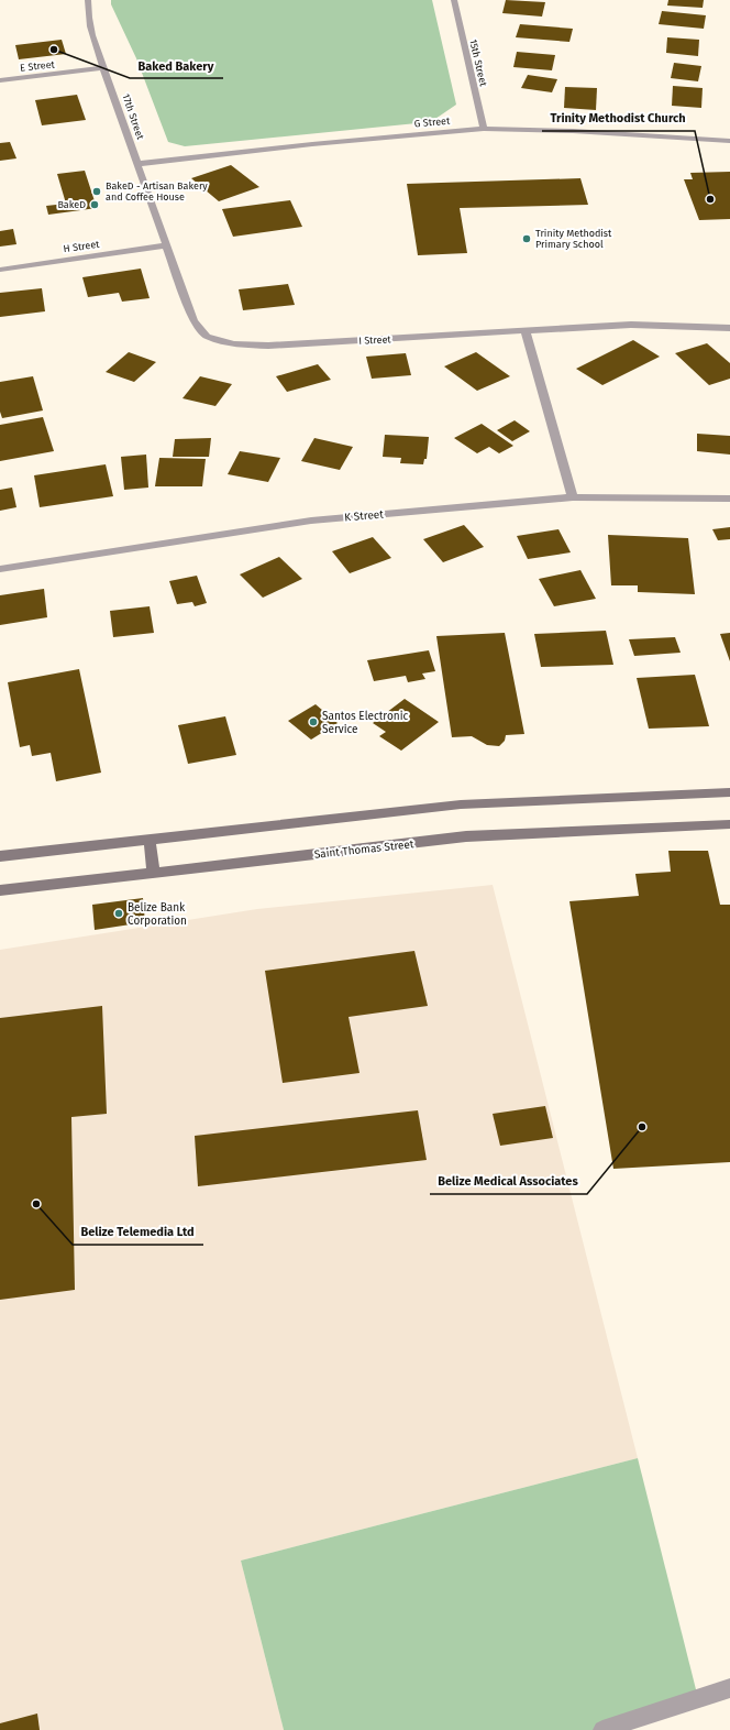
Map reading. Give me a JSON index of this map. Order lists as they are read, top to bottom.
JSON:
{
  "streets": {
    "street": [
      "15th Street",
      "E Street",
      "17th Street",
      "G Street",
      "H Street",
      "I Street",
      "K Street",
      "Saint Thomas Street"
    ]
  },
  "crossings": [
    ["15th Street", "G Street"],
    ["E Street", "17th Street"],
    ["17th Street", "G Street"],
    ["17th Street", "I Street"],
    ["G Street", "I Street"],
    ["H Street", "I Street"]
  ],
  "places": [
    "Baked Bakery",
    "BakeD - Artisan Bakery and Coffee House",
    "Trinity Methodist Church",
    "BakeD",
    "Trinity Methodist Primary School",
    "Santos Electronic Service",
    "Belize Bank Corporation",
    "Belize Medical Associates",
    "Belize Telemedia Ltd"
  ]
}
